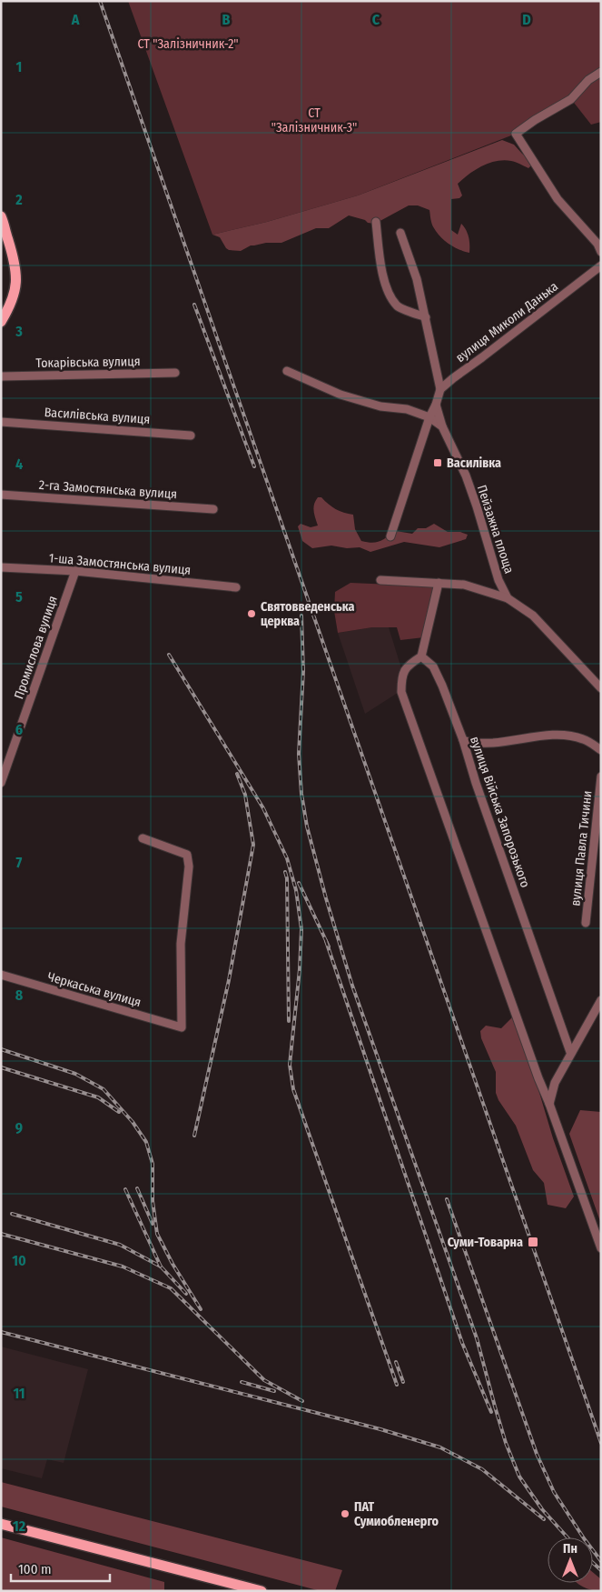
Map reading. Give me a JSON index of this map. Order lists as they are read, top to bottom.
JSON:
{
  "streets": {
    "street": [
      "вулиця Миколи Данька",
      "Токарівська вулиця",
      "Василівська вулиця",
      "2-га Замостянська вулиця",
      "Пейзажна площа",
      "1-ша Замостянська вулиця",
      "Промислова вулиця",
      "вулиця Війська Запорозького",
      "вулиця Павла Тичини",
      "Черкаська вулиця"
    ]
  },
  "crossings": [
    ["1-ша Замостянська вулиця", "Промислова вулиця"]
  ],
  "parks": ["СТ \"Залізничник-2\"", "СТ \"Залізничник-3\""],
  "places": {
    "transit": ["Василівка", "Суми-Товарна"],
    "other": ["Святовведенська церква", "ПАТ Сумиобленерго"]
  },
  "scale_bar": "100 m",
  "north": "top",
  "grid": {
    "columns": [
      "A",
      "B",
      "C",
      "D"
    ],
    "rows": [
      "1",
      "2",
      "3",
      "4",
      "5",
      "6",
      "7",
      "8",
      "9",
      "10",
      "11",
      "12"
    ]
  }
}
